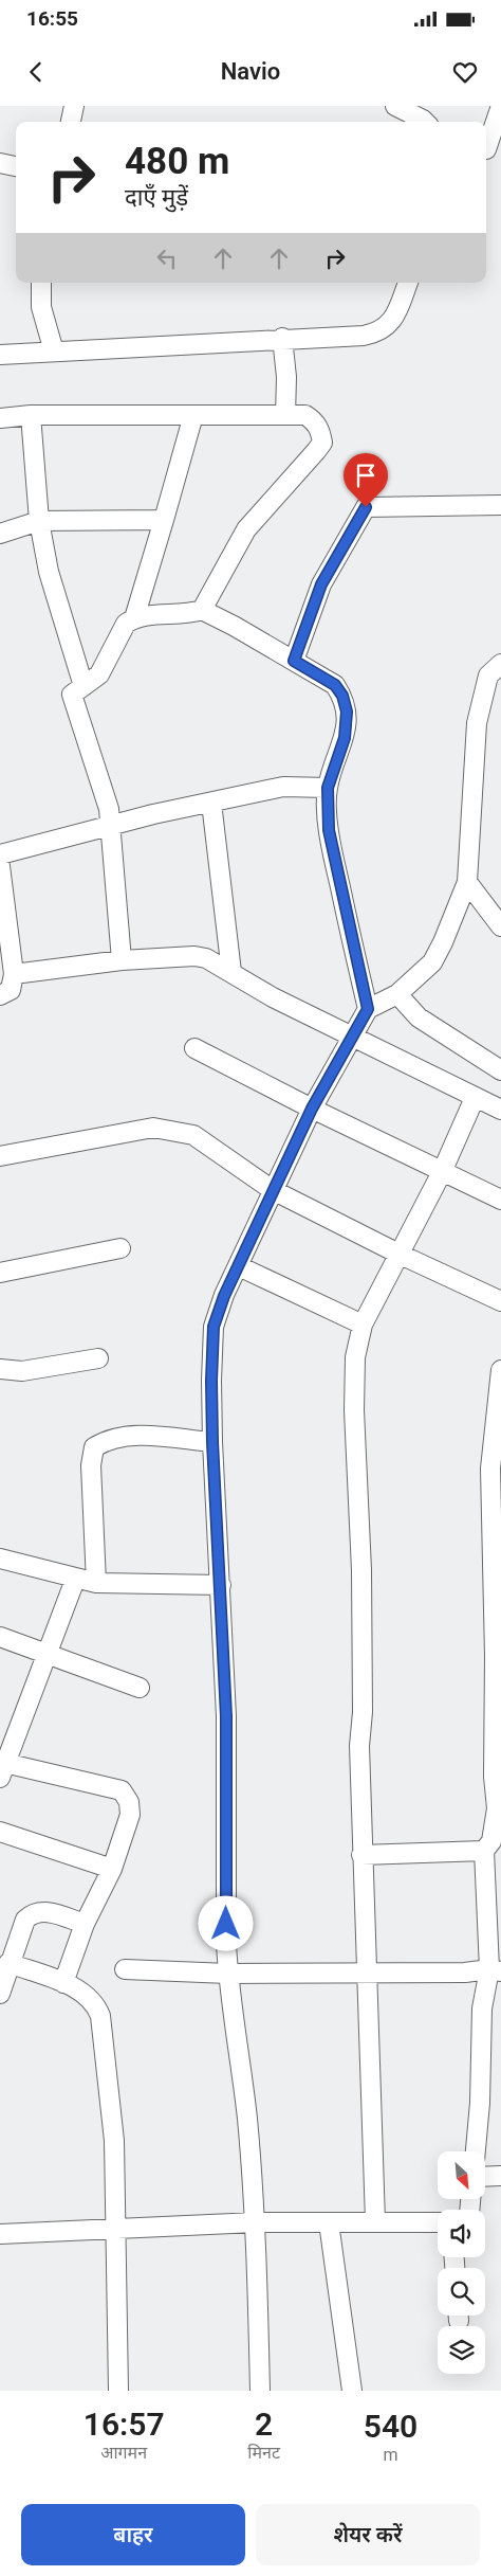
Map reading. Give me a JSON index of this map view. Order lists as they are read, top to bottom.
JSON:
{
  "north": "bottom right",
  "page": {
    "status": "16:55",
    "header": "Navio",
    "turn": ["480 m", "दाएँ मुड़ें"],
    "eta": [
      "16:57",
      "आगमन",
      "2",
      "मिनट",
      "540",
      "m"
    ],
    "buttons": ["बाहर", "शेयर करें"]
  }
}
